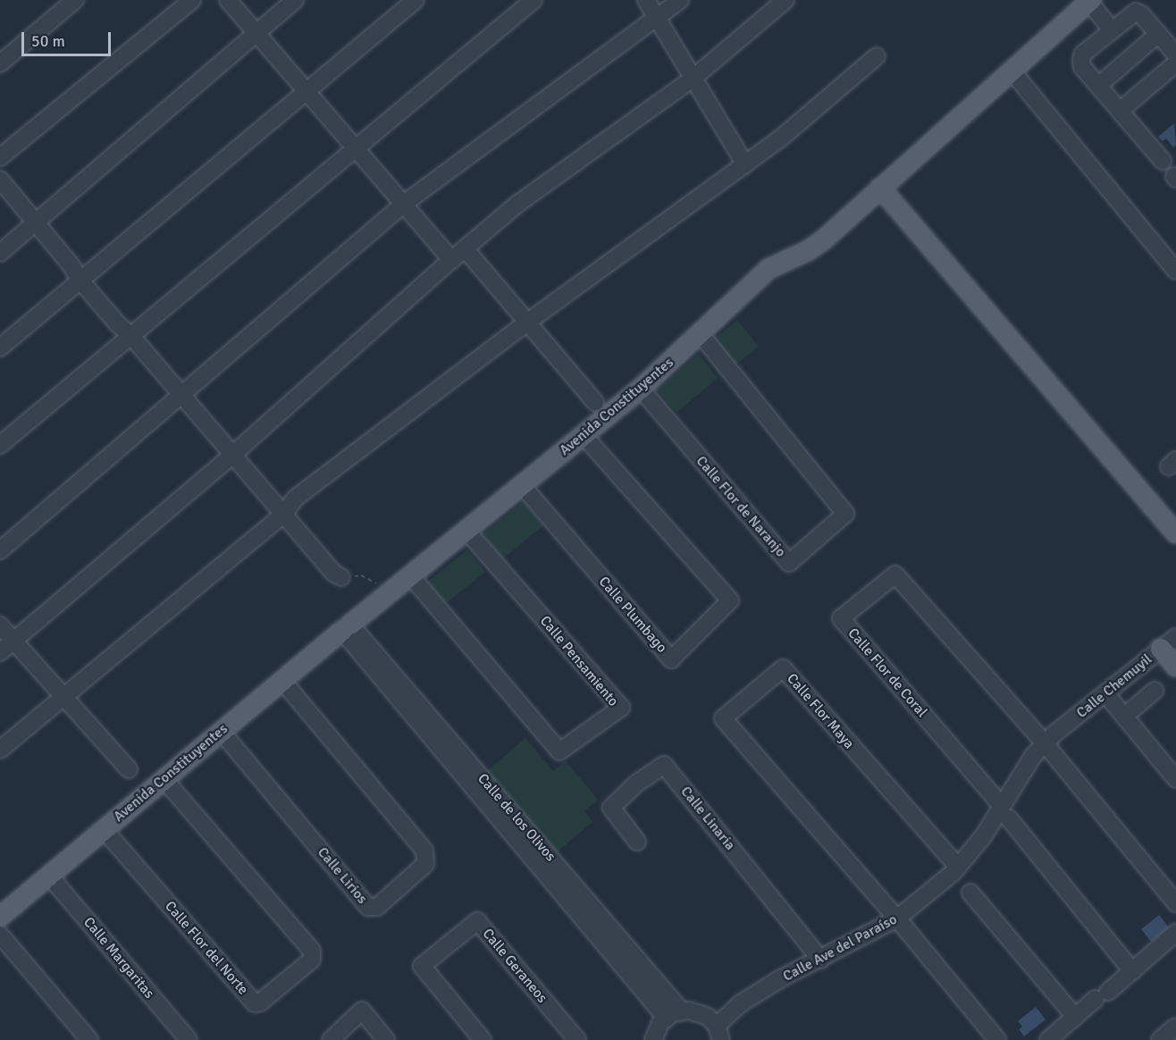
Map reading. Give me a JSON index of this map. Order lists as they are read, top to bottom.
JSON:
{
  "streets": {
    "main road": ["Avenida Constituyentes"],
    "street": [
      "Calle Flor de Naranjo",
      "Calle Plumbago",
      "Calle Pensamiento",
      "Calle Flor de Coral",
      "Calle Chemuyil",
      "Calle Flor Maya",
      "Calle de los Olivos",
      "Calle Linaria",
      "Calle Lirios",
      "Calle Flor del Norte",
      "Calle Ave del Paraíso",
      "Calle Margaritas",
      "Calle Geraneos"
    ]
  },
  "crossings": [
    ["Avenida Constituyentes", "Calle Flor de Naranjo"],
    ["Avenida Constituyentes", "Calle Plumbago"],
    ["Avenida Constituyentes", "Calle Pensamiento"],
    ["Avenida Constituyentes", "Calle de los Olivos"],
    ["Avenida Constituyentes", "Calle Lirios"],
    ["Avenida Constituyentes", "Calle Flor del Norte"],
    ["Avenida Constituyentes", "Calle Margaritas"],
    ["Calle Flor de Coral", "Calle Chemuyil"],
    ["Calle Flor de Coral", "Calle Ave del Paraíso"],
    ["Calle Chemuyil", "Calle Ave del Paraíso"],
    ["Calle Flor Maya", "Calle Ave del Paraíso"],
    ["Calle Linaria", "Calle Ave del Paraíso"]
  ],
  "scale_bar": "50 m"
}
